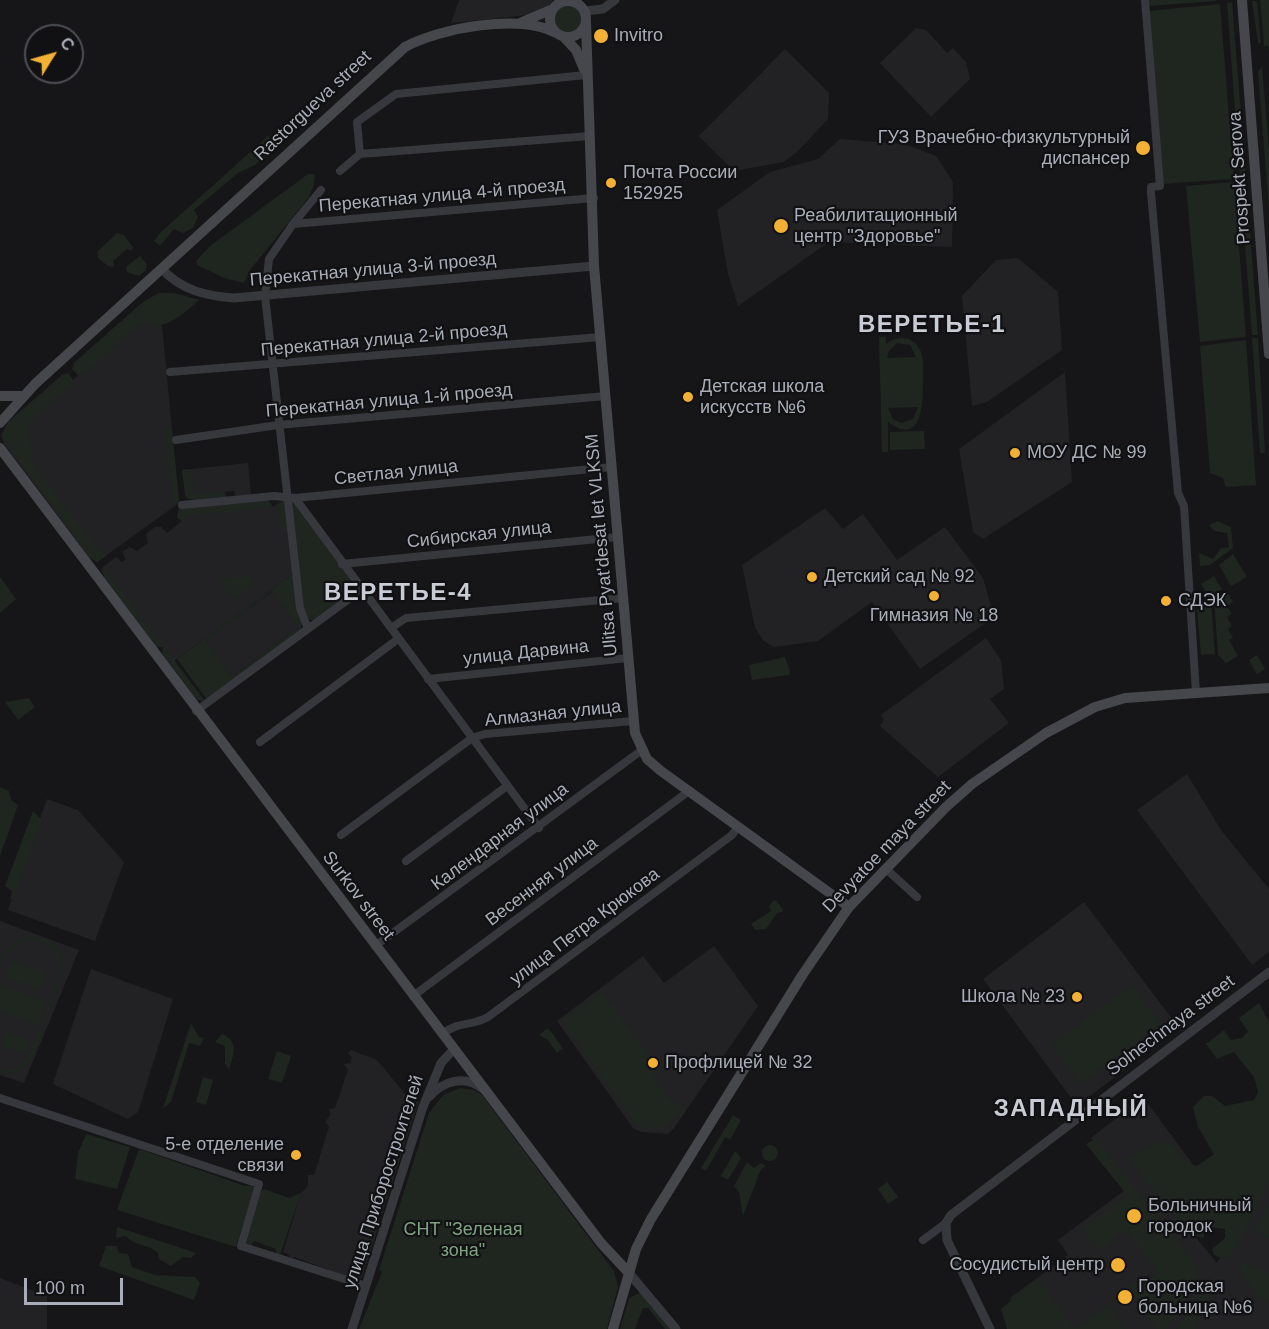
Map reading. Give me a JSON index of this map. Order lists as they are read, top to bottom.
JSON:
{
  "streets": {
    "main road": [
      "Rastorgueva street",
      "Prospekt Serova",
      "Ulitsa Pyat'desat let VLKSM",
      "Devyatoe maya street",
      "Surkov street"
    ],
    "street": [
      "Перекатная улица 4-й проезд",
      "Перекатная улица 3-й проезд",
      "Перекатная улица 2-й проезд",
      "Перекатная улица 1-й проезд",
      "Светлая улица",
      "Сибирская улица",
      "улица Дарвина",
      "Алмазная улица",
      "Календарная улица",
      "Весенняя улица",
      "улица Петра Крюкова",
      "Solnechnaya street",
      "улица Приборостроителей"
    ]
  },
  "crossings": [
    ["Rastorgueva street", "Перекатная улица 3-й проезд"],
    ["Перекатная улица 4-й проезд", "Ulitsa Pyat'desat let VLKSM"],
    ["Перекатная улица 3-й проезд", "Ulitsa Pyat'desat let VLKSM"],
    ["Перекатная улица 2-й проезд", "Ulitsa Pyat'desat let VLKSM"],
    ["Перекатная улица 1-й проезд", "Ulitsa Pyat'desat let VLKSM"],
    ["Светлая улица", "Ulitsa Pyat'desat let VLKSM"],
    ["Сибирская улица", "Ulitsa Pyat'desat let VLKSM"],
    ["Ulitsa Pyat'desat let VLKSM", "улица Дарвина"],
    ["Ulitsa Pyat'desat let VLKSM", "Алмазная улица"],
    ["Ulitsa Pyat'desat let VLKSM", "Календарная улица"],
    ["Ulitsa Pyat'desat let VLKSM", "Devyatoe maya street"],
    ["Ulitsa Pyat'desat let VLKSM", "Весенняя улица"],
    ["Ulitsa Pyat'desat let VLKSM", "улица Петра Крюкова"],
    ["Календарная улица", "Surkov street"],
    ["Devyatoe maya street", "Surkov street"],
    ["Весенняя улица", "Surkov street"],
    ["Surkov street", "улица Петра Крюкова"],
    ["Surkov street", "улица Приборостроителей"]
  ],
  "districts": ["ВЕРЕТЬЕ-1", "ВЕРЕТЬЕ-4", "ЗАПАДНЫЙ"],
  "parks": ["СНТ \"Зеленая зона\""],
  "places": [
    "Invitro",
    "ГУЗ Врачебно-физкультурный диспансер",
    "Почта России 152925",
    "Реабилитационный центр \"Здоровье\"",
    "Детская школа искусств №6",
    "МОУ ДС № 99",
    "Детский сад № 92",
    "Гимназия № 18",
    "СДЭК",
    "Школа № 23",
    "Профлицей № 32",
    "5-е отделение связи",
    "Больничный городок",
    "Сосудистый центр",
    "Городская больница №6"
  ],
  "scale_bar": "100 m",
  "north": "top right"
}
